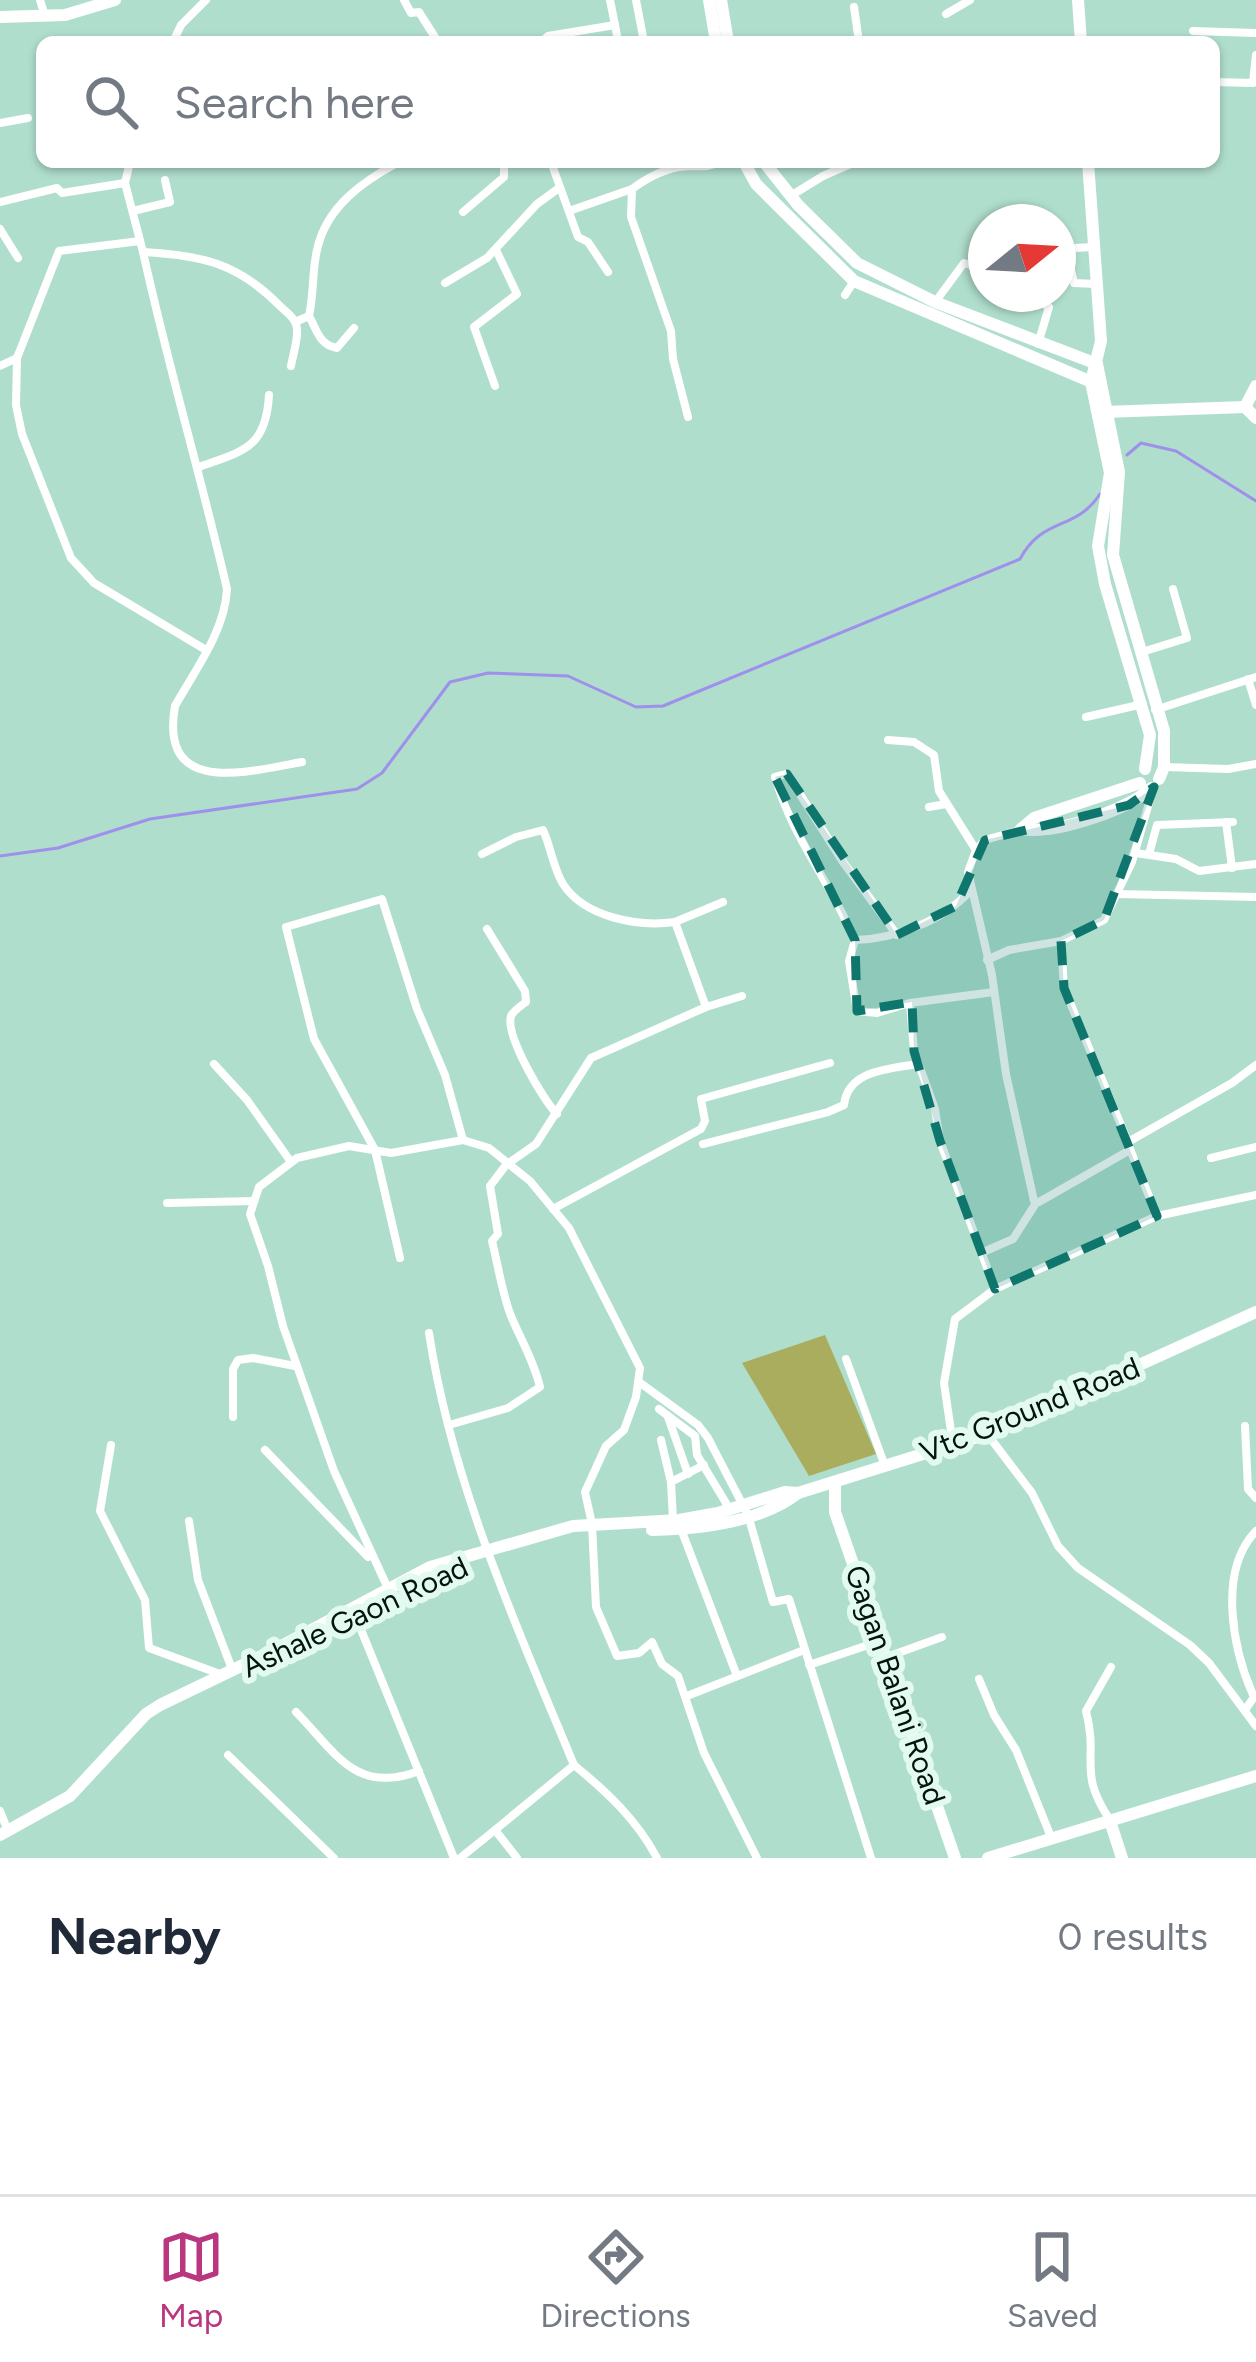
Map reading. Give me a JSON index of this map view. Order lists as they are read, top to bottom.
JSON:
{
  "streets": {
    "street": ["Vtc Ground Road", "Ashale Gaon Road", "Gagan Balani Road"]
  },
  "crossings": [
    ["Vtc Ground Road", "Ashale Gaon Road"],
    ["Vtc Ground Road", "Gagan Balani Road"]
  ],
  "north": "right",
  "page": {
    "search": "Search here",
    "heading": ["Nearby", "0 results"],
    "nav": ["Map", "Directions", "Saved"]
  }
}
